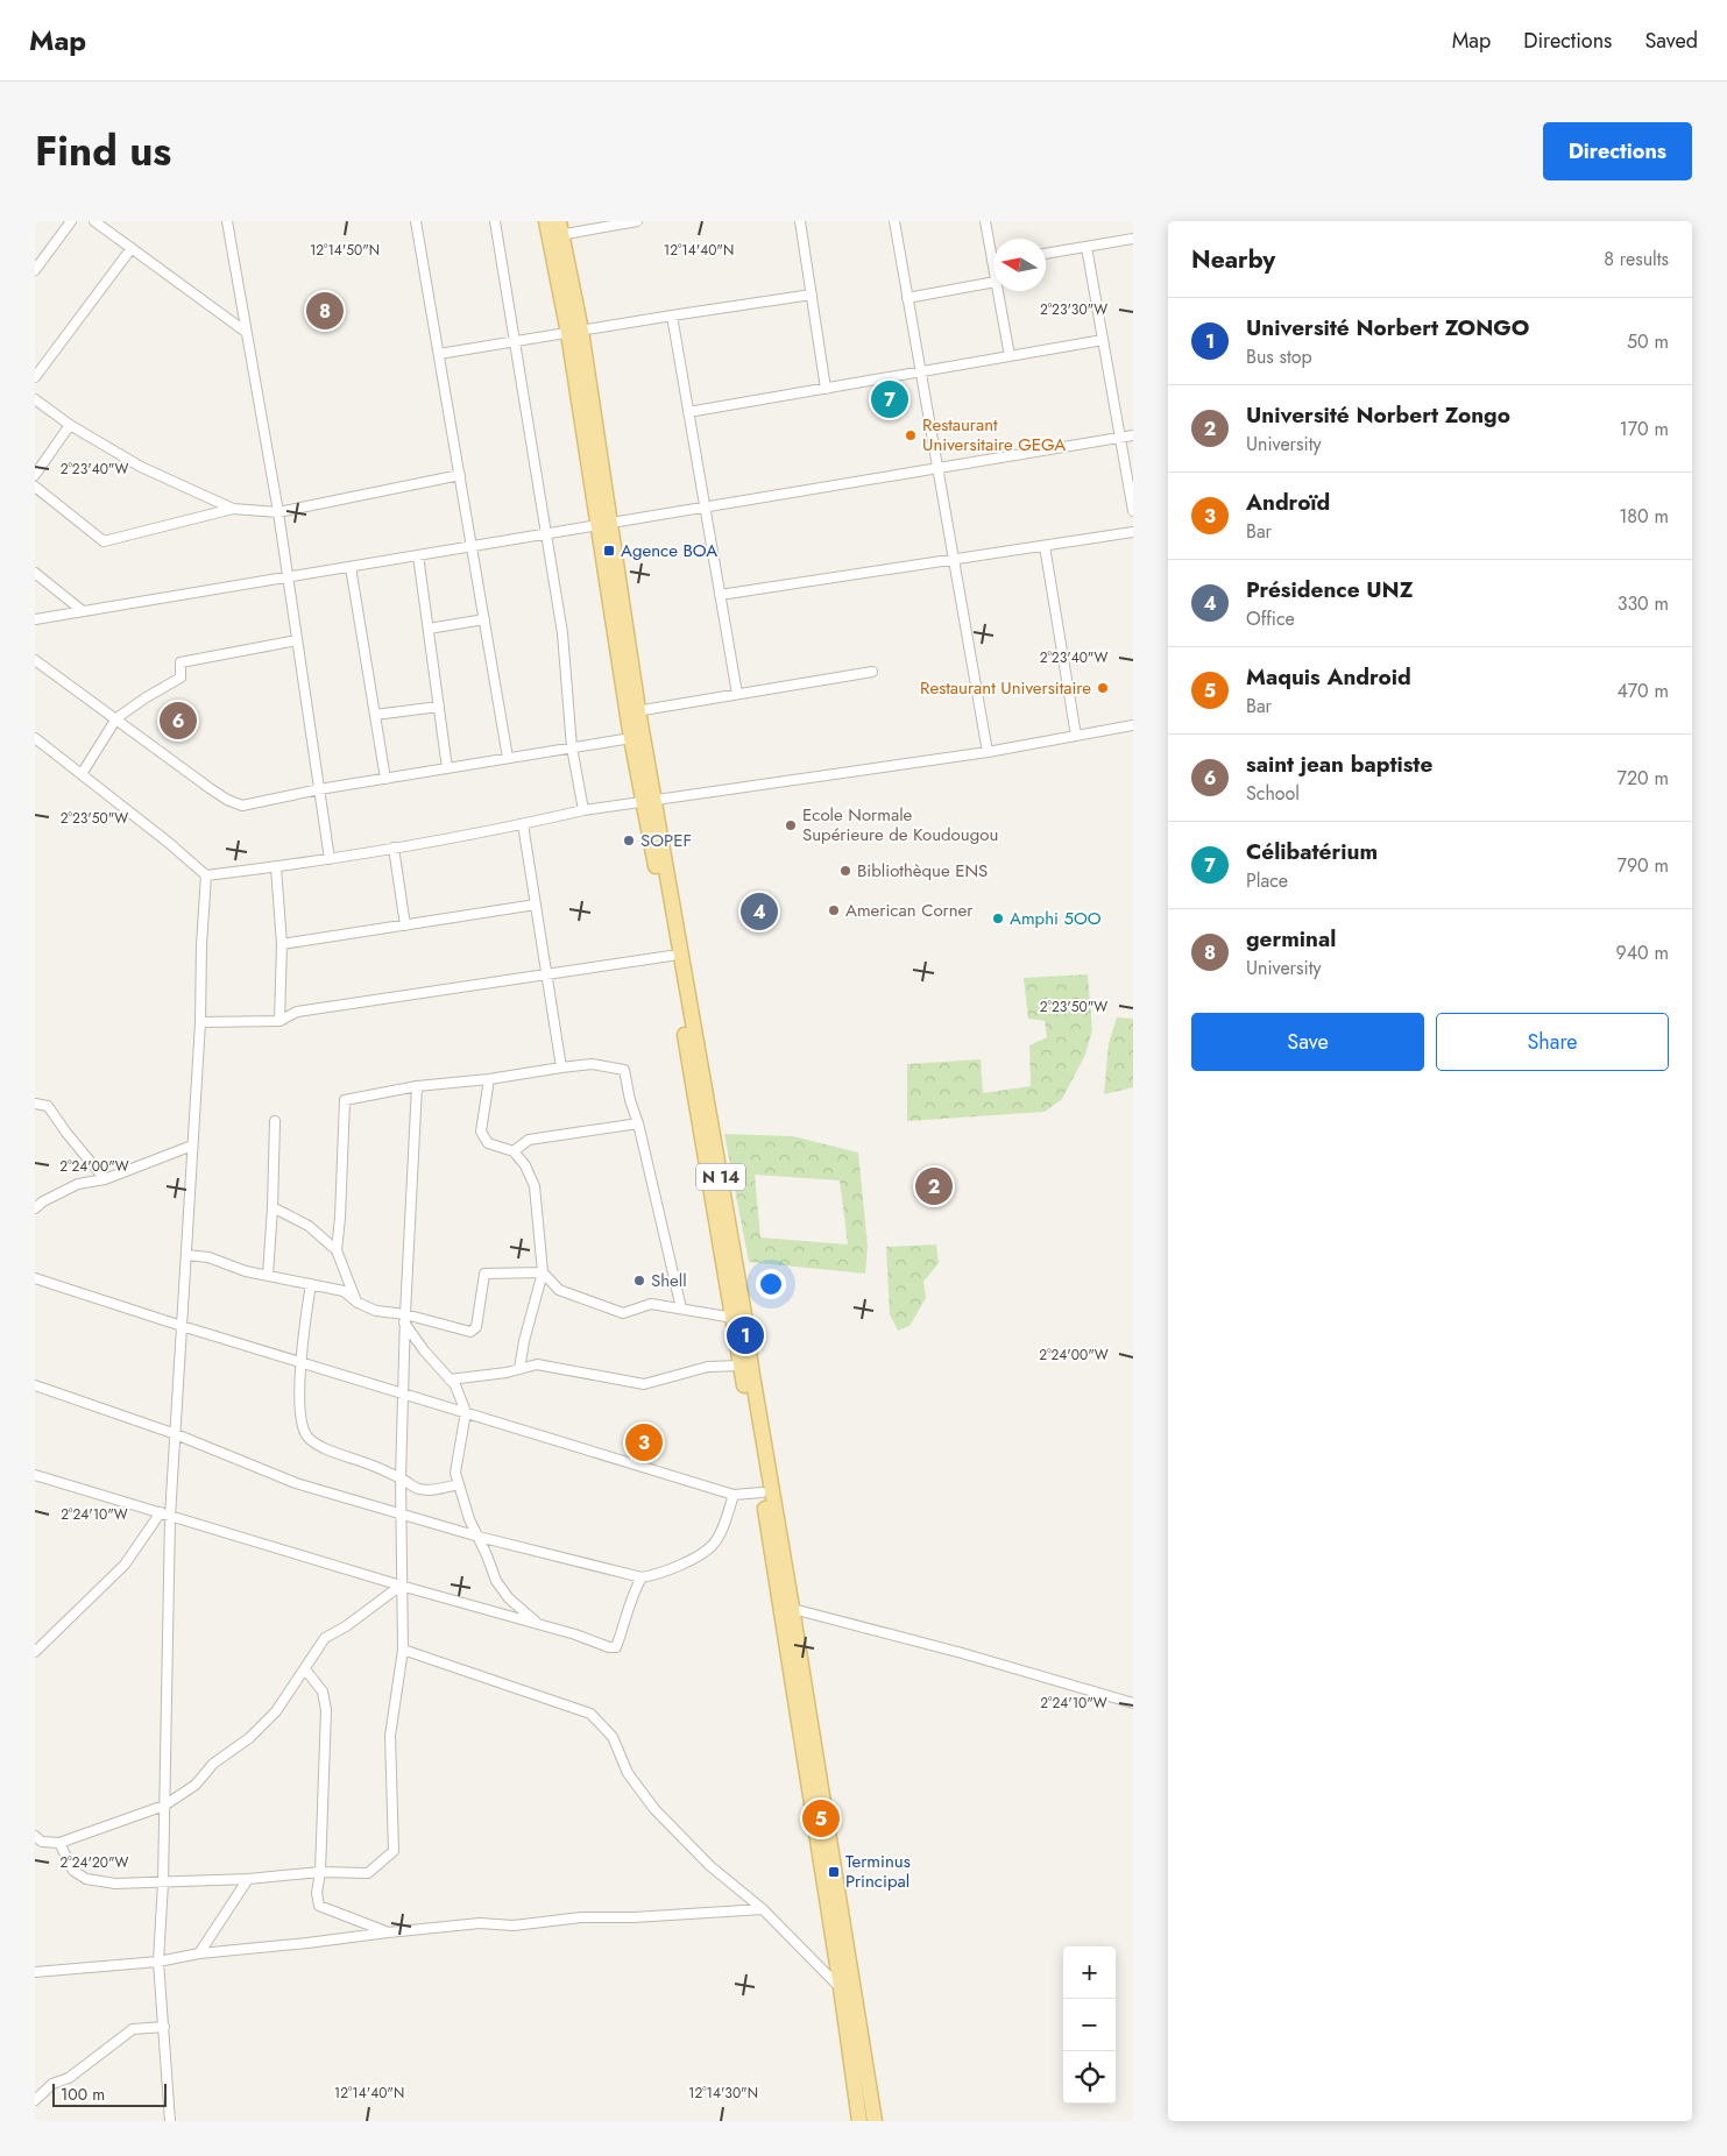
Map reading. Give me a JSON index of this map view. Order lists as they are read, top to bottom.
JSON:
{
  "streets": {
    "main road": ["N 14"]
  },
  "places": {
    "other": [
      "Restaurant Universitaire GEGA",
      "Restaurant Universitaire",
      "Ecole Normale Supérieure de Koudougou",
      "SOPEF",
      "Bibliothèque ENS",
      "American Corner",
      "Amphi 5OO",
      "Shell"
    ],
    "transit": ["Agence BOA", "Terminus Principal"]
  },
  "scale_bar": "100 m",
  "north": "left",
  "page": {
    "header": "Map",
    "nav": ["Map", "Directions", "Saved"],
    "title": "Find us",
    "buttons": [
      "Directions",
      ["Save", "Share"]
    ],
    "heading": ["Nearby", "8 results"],
    "pins": [
      "8",
      "7",
      "6",
      "4",
      "2",
      "1",
      "3",
      "5"
    ],
    "list": [
      {
        "mark": "1",
        "name": "Université Norbert ZONGO",
        "note": "Bus stop",
        "value": "50 m"
      },
      {
        "mark": "2",
        "name": "Université Norbert Zongo",
        "note": "University",
        "value": "170 m"
      },
      {
        "mark": "3",
        "name": "Androïd",
        "note": "Bar",
        "value": "180 m"
      },
      {
        "mark": "4",
        "name": "Présidence UNZ",
        "note": "Office",
        "value": "330 m"
      },
      {
        "mark": "5",
        "name": "Maquis Android",
        "note": "Bar",
        "value": "470 m"
      },
      {
        "mark": "6",
        "name": "saint jean baptiste",
        "note": "School",
        "value": "720 m"
      },
      {
        "mark": "7",
        "name": "Célibatérium",
        "note": "Place",
        "value": "790 m"
      },
      {
        "mark": "8",
        "name": "germinal",
        "note": "University",
        "value": "940 m"
      }
    ],
    "map_buttons": ["+", "−"],
    "scale": "100 m"
  },
  "coordinates": [
    "12°14'40\"N",
    "12°14'50\"N",
    "2°23'30\"W",
    "2°23'40\"W",
    "2°23'50\"W",
    "2°24'00\"W",
    "2°24'10\"W",
    "2°24'20\"W",
    "12°14'30\"N"
  ]
}
